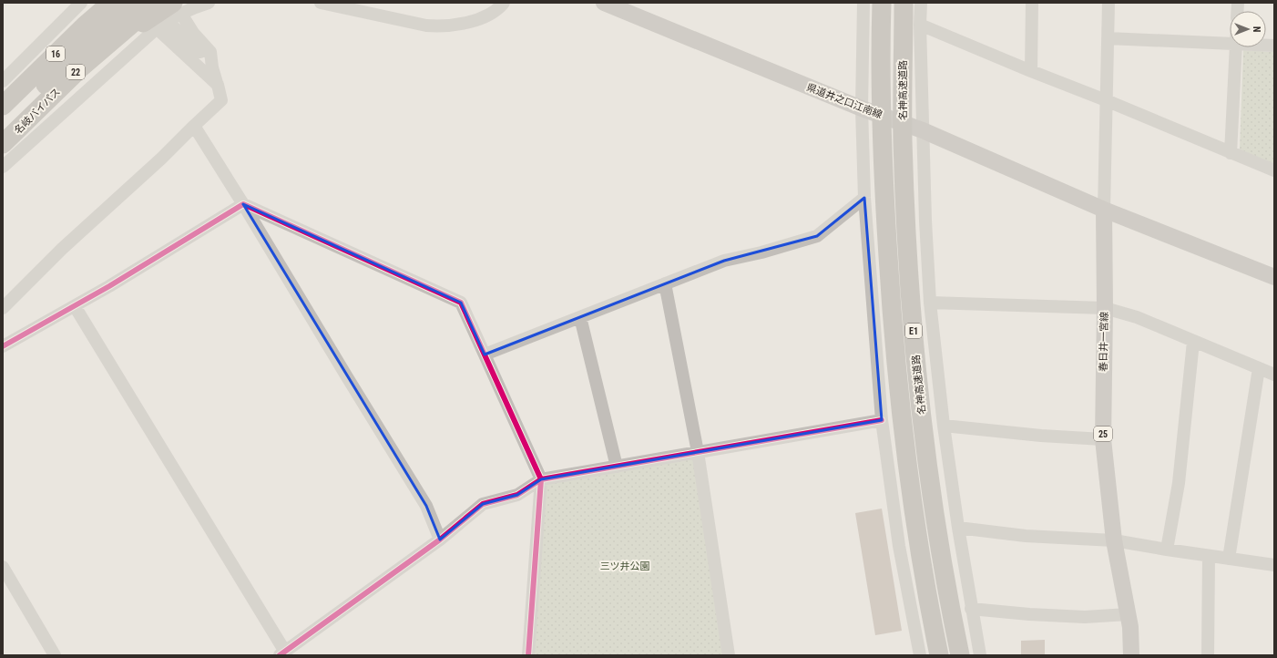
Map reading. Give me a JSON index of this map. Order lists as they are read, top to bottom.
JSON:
{
  "streets": {
    "highway": [
      "16",
      "22",
      "名神高速道路",
      "名岐バイパス",
      "E1"
    ],
    "main road": ["県道井之口江南線", "春日井一宮線", "25"]
  },
  "crossings": [
    ["県道井之口江南線", "春日井一宮線"]
  ],
  "parks": ["三ツ井公園"],
  "north": "right"
}
